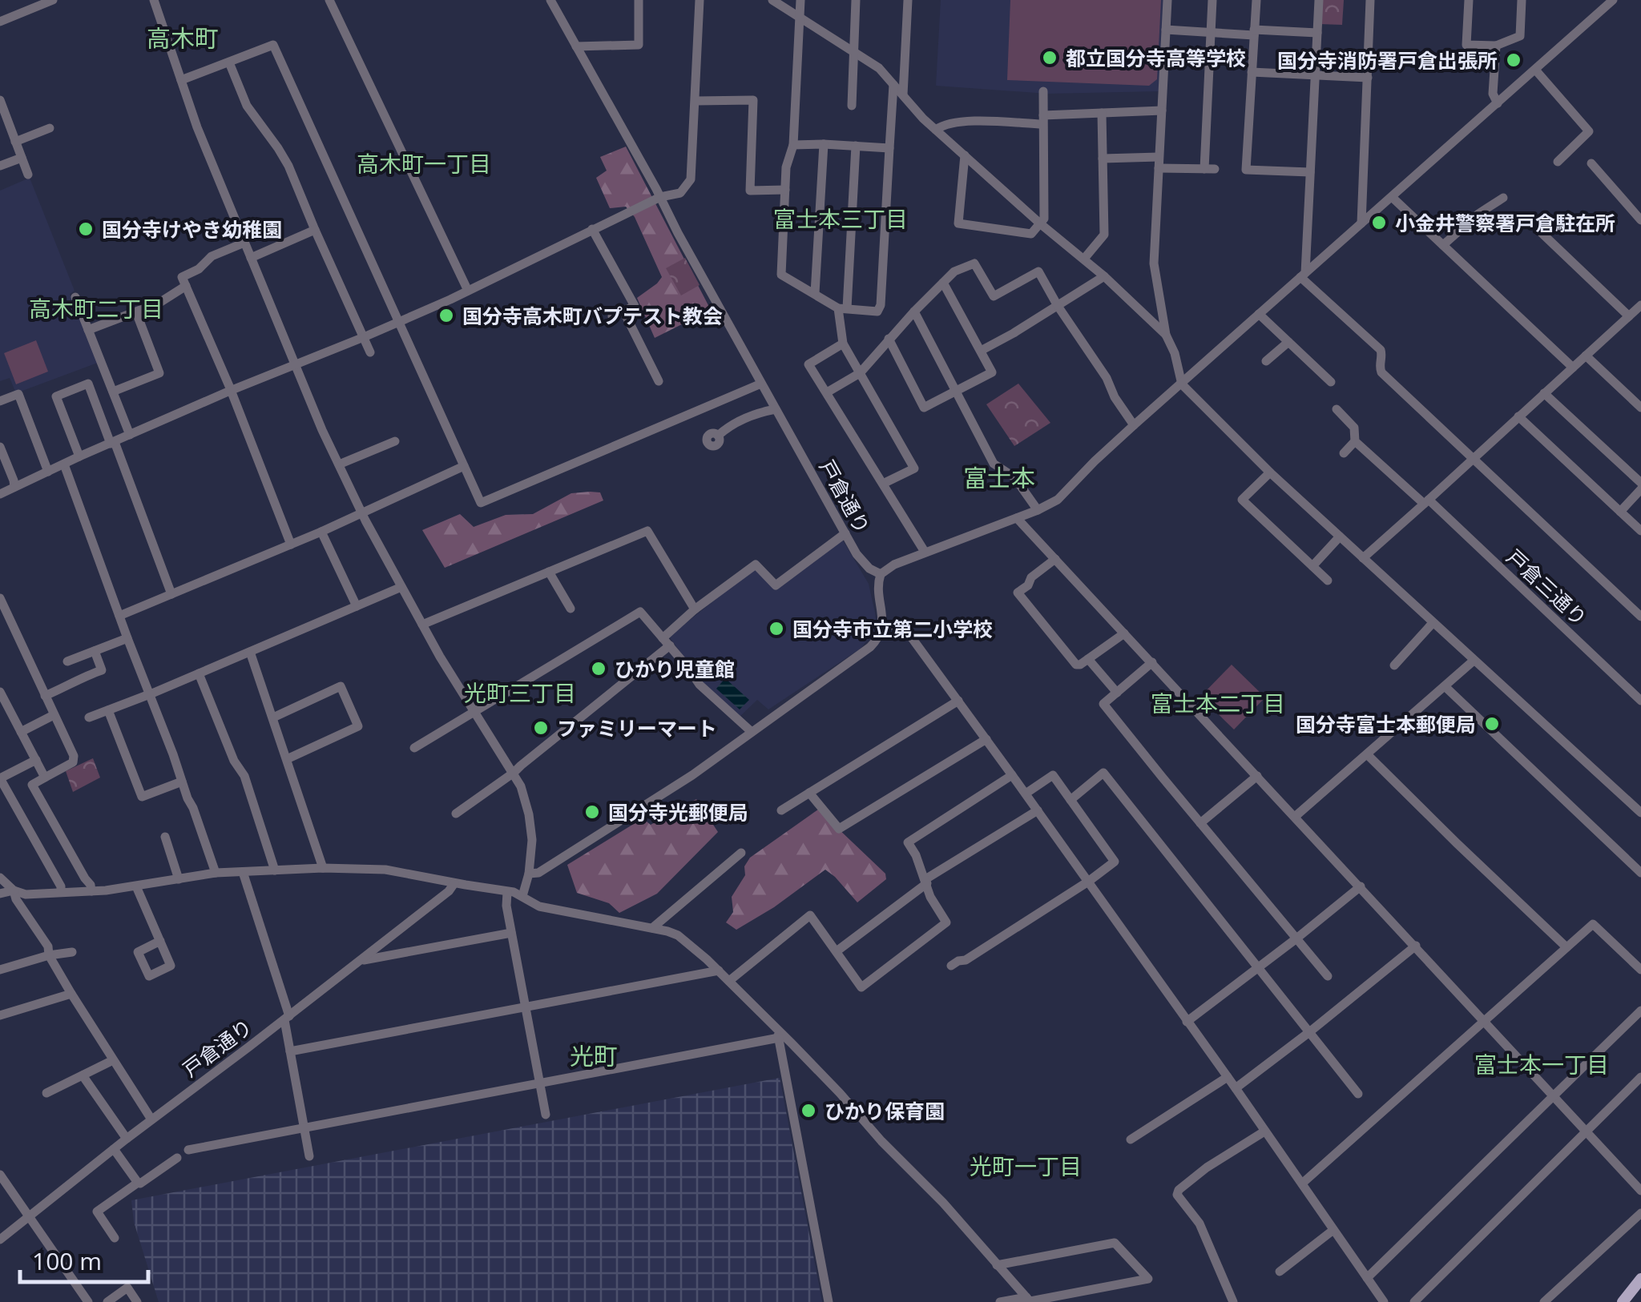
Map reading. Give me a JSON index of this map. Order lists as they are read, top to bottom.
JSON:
{
  "streets": {
    "street": ["戸倉通り", "戸倉三通り"]
  },
  "districts": [
    "高木町",
    "高木町一丁目",
    "富士本三丁目",
    "高木町二丁目",
    "富士本",
    "光町三丁目",
    "富士本二丁目",
    "光町",
    "富士本一丁目",
    "光町一丁目"
  ],
  "places": [
    "都立国分寺高等学校",
    "国分寺消防署戸倉出張所",
    "小金井警察署戸倉駐在所",
    "国分寺けやき幼稚園",
    "国分寺高木町バプテスト教会",
    "国分寺市立第二小学校",
    "ひかり児童館",
    "国分寺富士本郵便局",
    "ファミリーマート",
    "国分寺光郵便局",
    "ひかり保育園"
  ],
  "scale_bar": "100 m"
}
